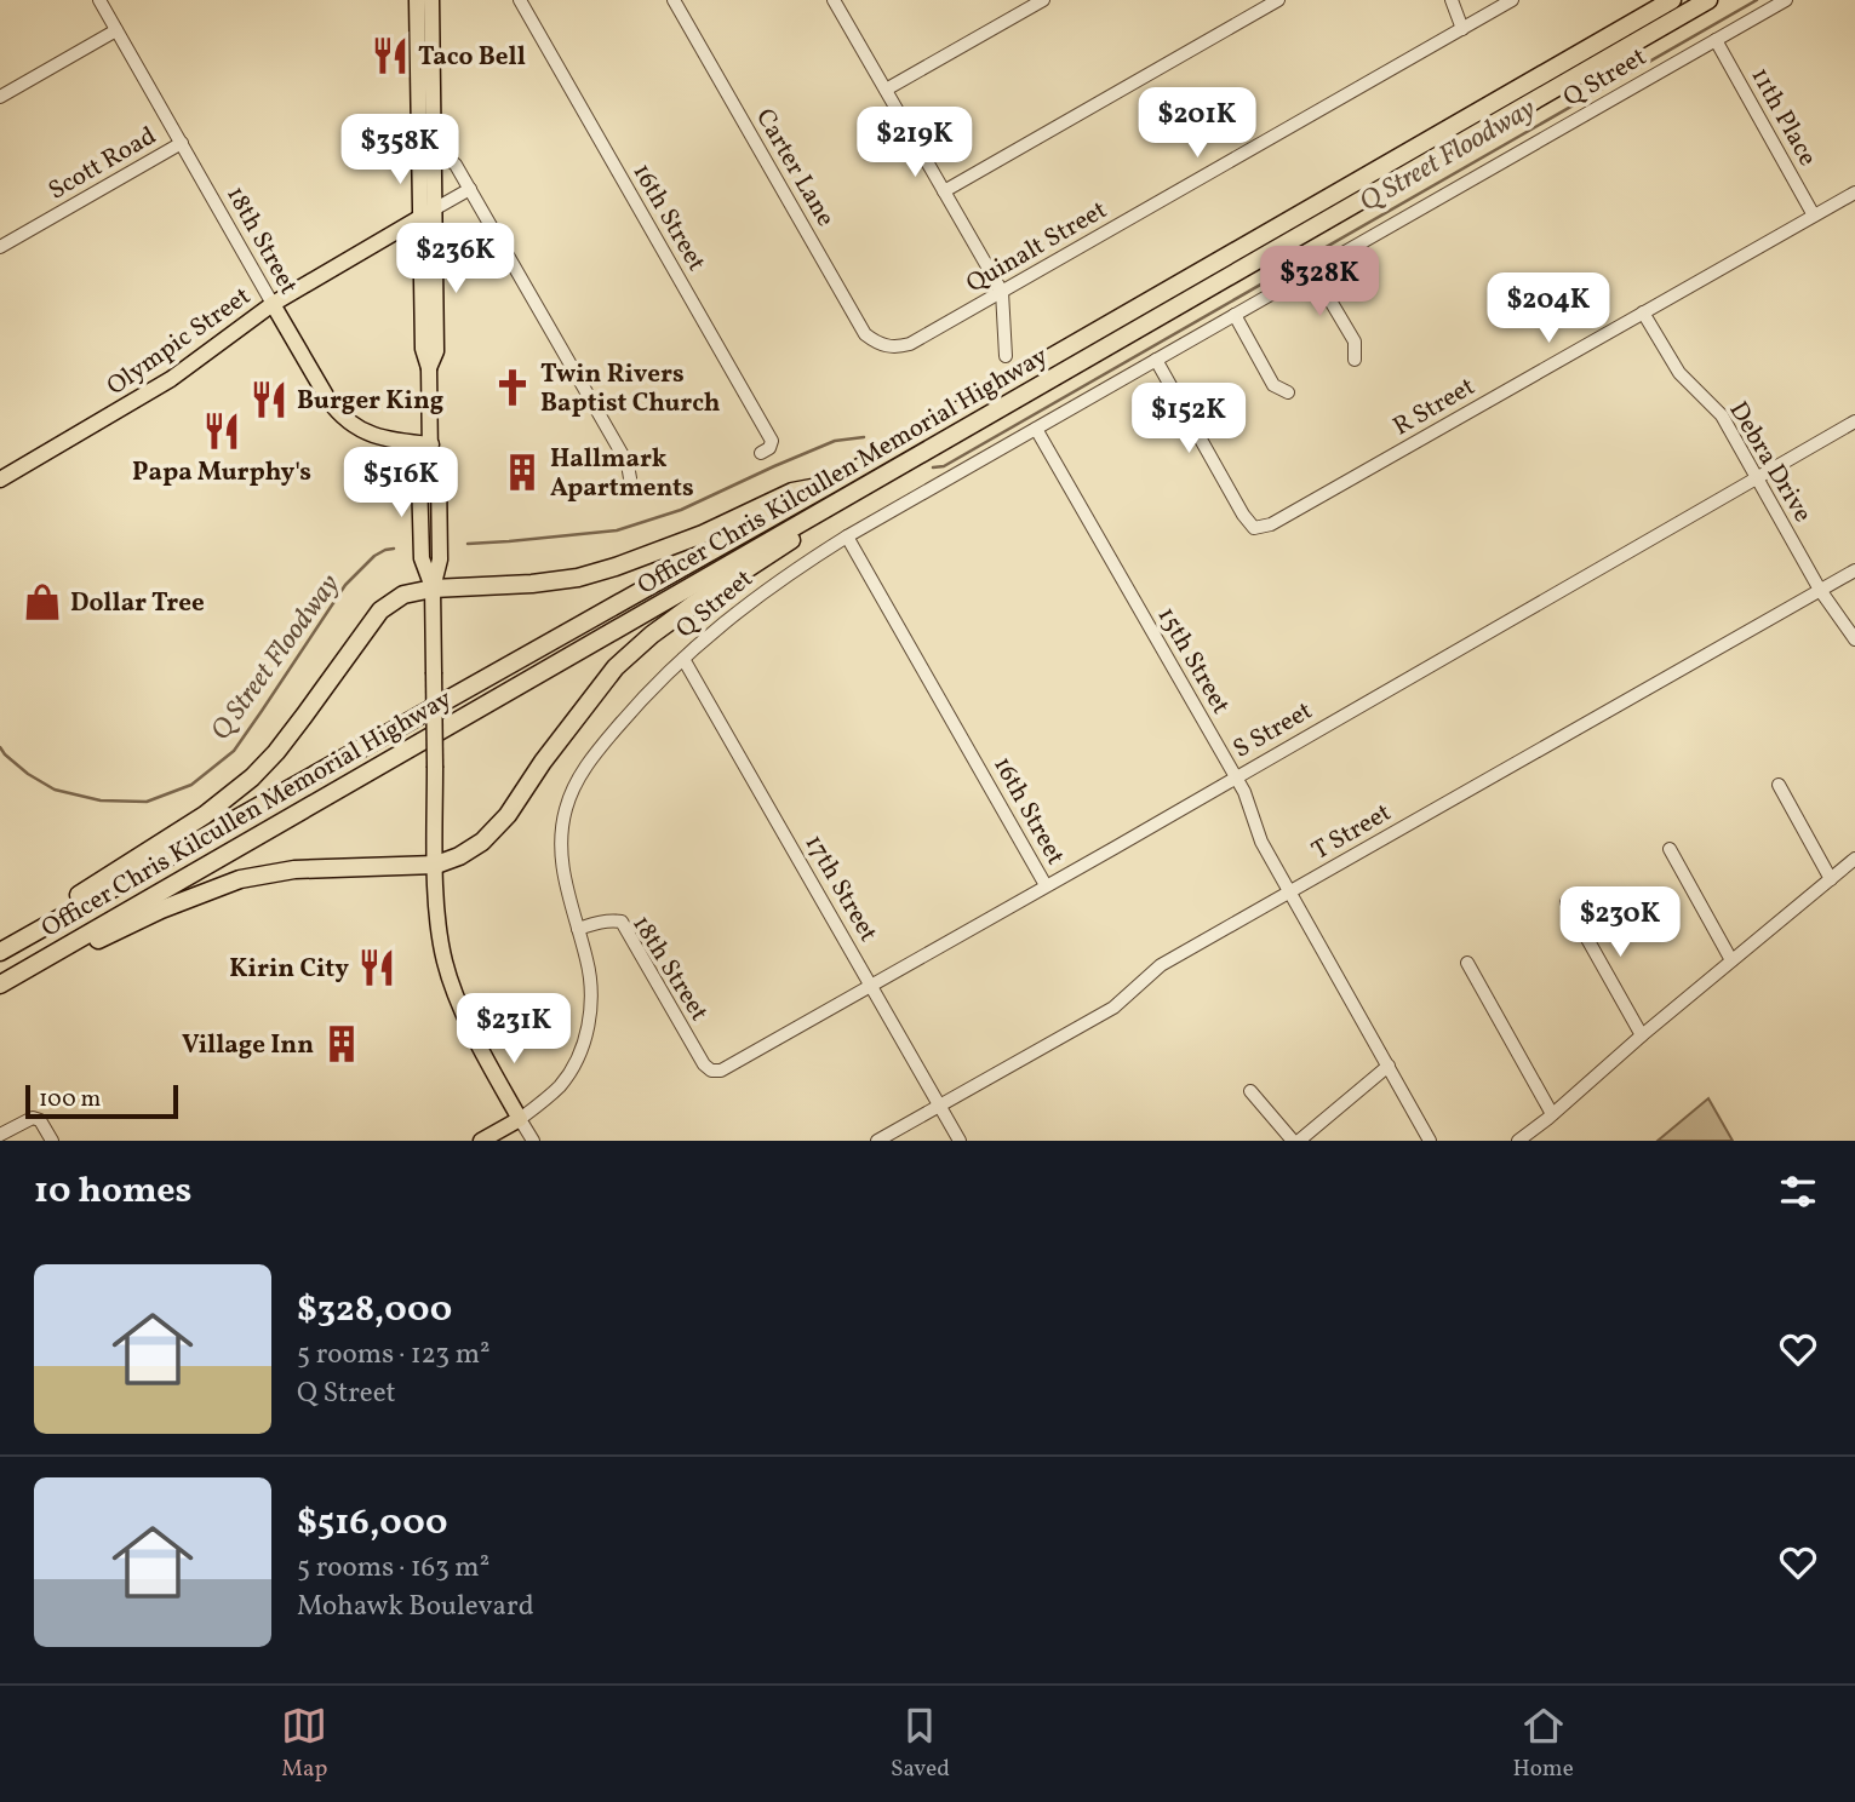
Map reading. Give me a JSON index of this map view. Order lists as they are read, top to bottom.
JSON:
{
  "streets": {
    "highway": ["Officer Chris Kilcullen Memorial Highway"],
    "main road": ["18th Street", "Olympic Street"],
    "street": [
      "Q Street",
      "11th Place",
      "Scott Road",
      "Carter Lane",
      "16th Street",
      "Quinalt Street",
      "R Street",
      "Debra Drive",
      "15th Street",
      "S Street",
      "T Street",
      "17th Street"
    ]
  },
  "crossings": [
    ["Q Street", "11th Place"],
    ["Q Street", "16th Street"],
    ["Q Street", "18th Street"],
    ["Q Street", "R Street"],
    ["Q Street", "15th Street"],
    ["Q Street", "17th Street"],
    ["11th Place", "R Street"],
    ["Scott Road", "18th Street"],
    ["Carter Lane", "Quinalt Street"],
    ["16th Street", "S Street"],
    ["18th Street", "Olympic Street"],
    ["18th Street", "S Street"],
    ["R Street", "Debra Drive"],
    ["Debra Drive", "S Street"],
    ["Debra Drive", "T Street"],
    ["15th Street", "S Street"],
    ["15th Street", "T Street"],
    ["S Street", "17th Street"],
    ["T Street", "17th Street"]
  ],
  "water": ["Q Street Floodway"],
  "places": {
    "restaurant": [
      "Taco Bell",
      "Burger King",
      "Papa Murphy's",
      "Kirin City"
    ],
    "church": ["Twin Rivers Baptist Church"],
    "building": ["Hallmark Apartments", "Village Inn"],
    "shop": ["Dollar Tree"]
  },
  "scale_bar": "100 m",
  "page": {
    "price": [
      "$201K",
      "$219K",
      "$358K",
      "$236K",
      "$328K",
      "$204K",
      "$152K",
      "$516K",
      "$230K",
      "$231K"
    ],
    "scale": "100 m",
    "heading": "10 homes",
    "list": [
      {
        "name": "$328,000",
        "note": "5 rooms · 123 m² · Q Street"
      },
      {
        "name": "$516,000",
        "note": "5 rooms · 163 m² · Mohawk Boulevard"
      }
    ],
    "tabs": ["Map", "Saved", "Home"]
  }
}
